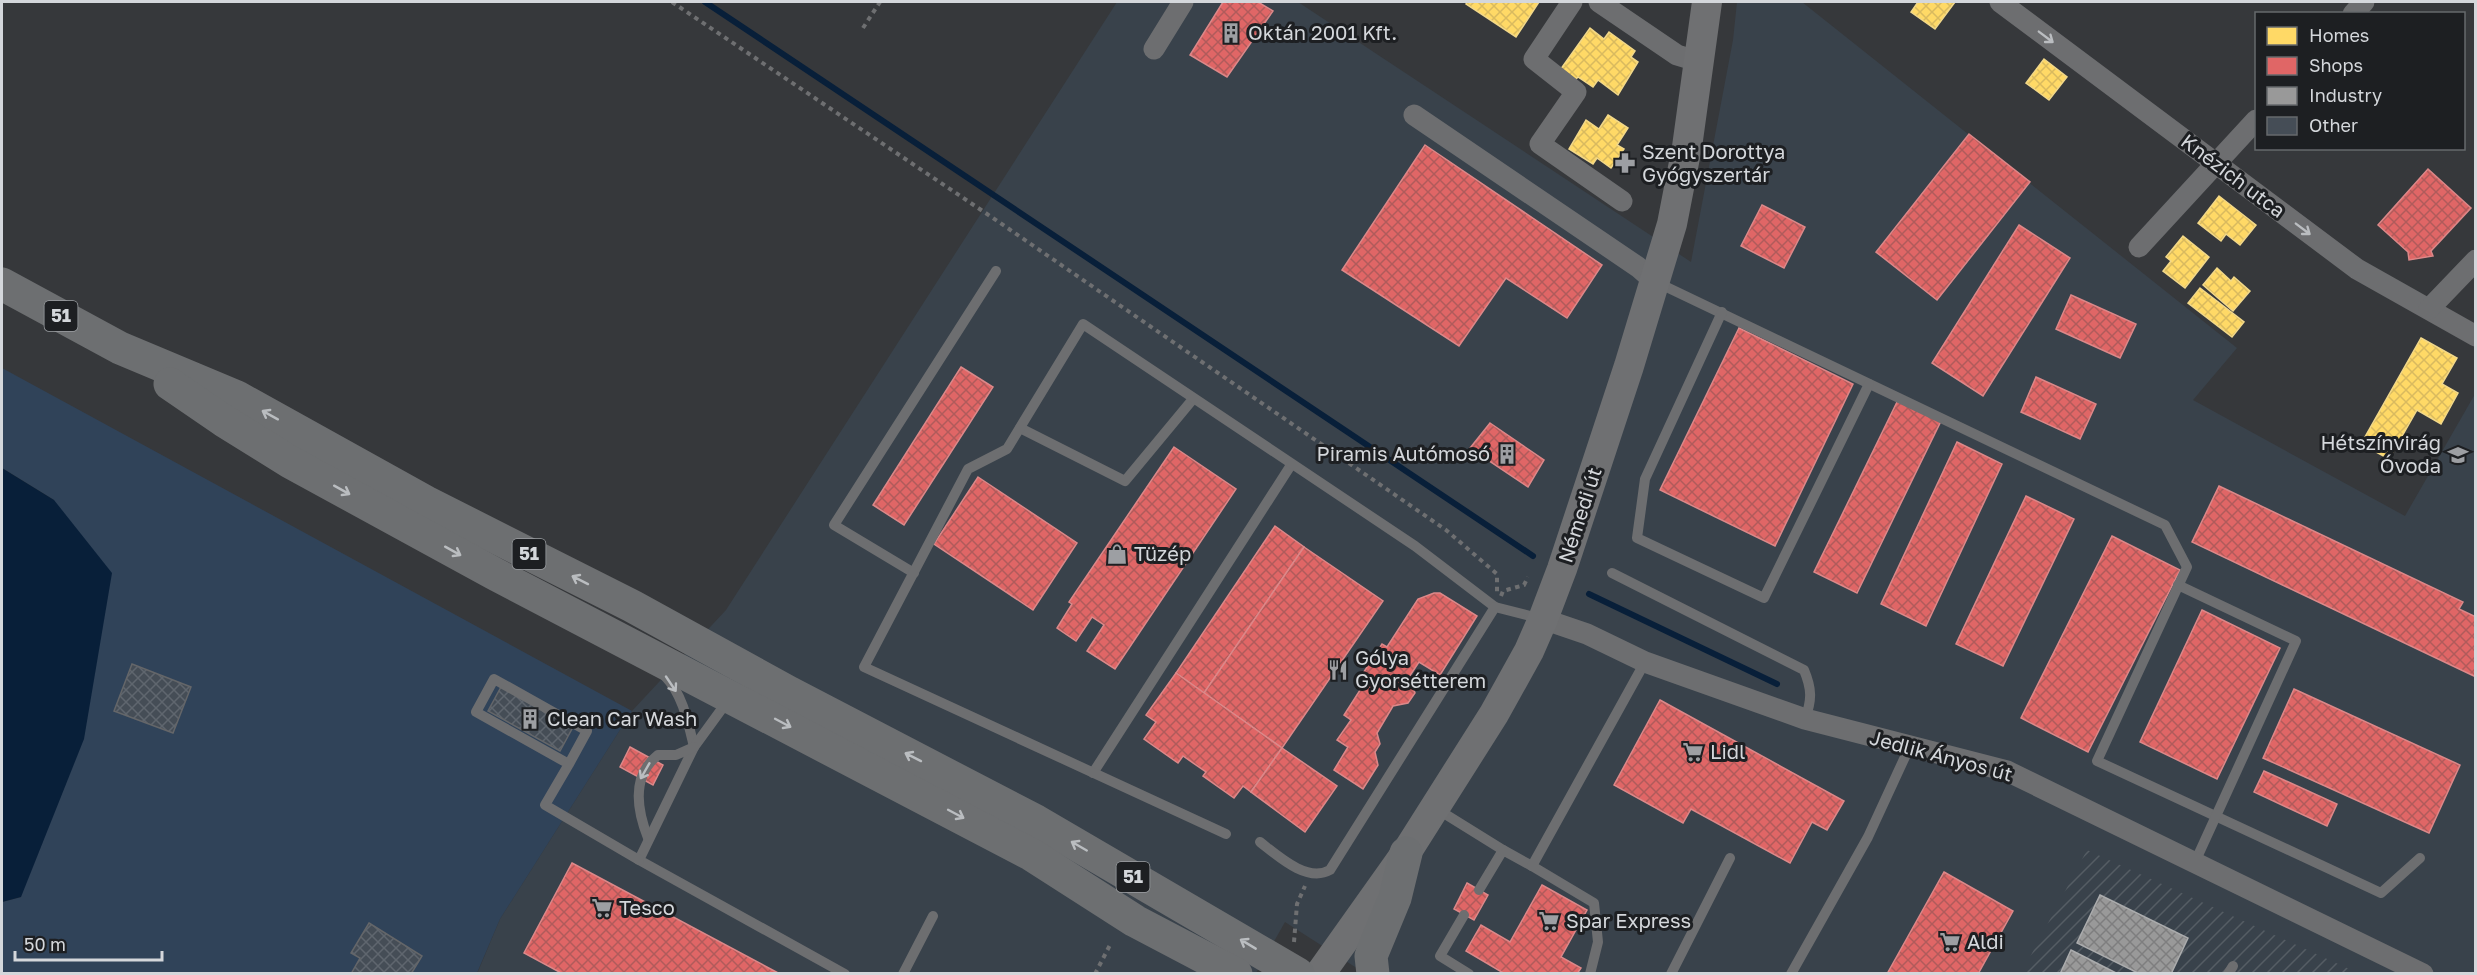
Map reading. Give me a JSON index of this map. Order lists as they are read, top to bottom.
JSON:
{
  "streets": {
    "main road": ["51", "Némedi út"],
    "street": ["Knézich utca", "Jedlik Ányos út"]
  },
  "crossings": [
    ["Némedi út", "Jedlik Ányos út"]
  ],
  "one_way": ["Knézich utca"],
  "places": {
    "building": ["Oktán 2001 Kft.", "Piramis Autómosó", "Clean Car Wash"],
    "pharmacy": ["Szent Dorottya Gyógyszertár"],
    "school or university": ["Hétszínvirág Óvoda"],
    "shop": ["Tüzép"],
    "restaurant": ["Gólya Gyorsétterem"],
    "supermarket": [
      "Lidl",
      "Tesco",
      "Spar Express",
      "Aldi"
    ]
  },
  "legend": [
    "Homes",
    "Shops",
    "Industry",
    "Other"
  ],
  "scale_bar": "50 m"
}
